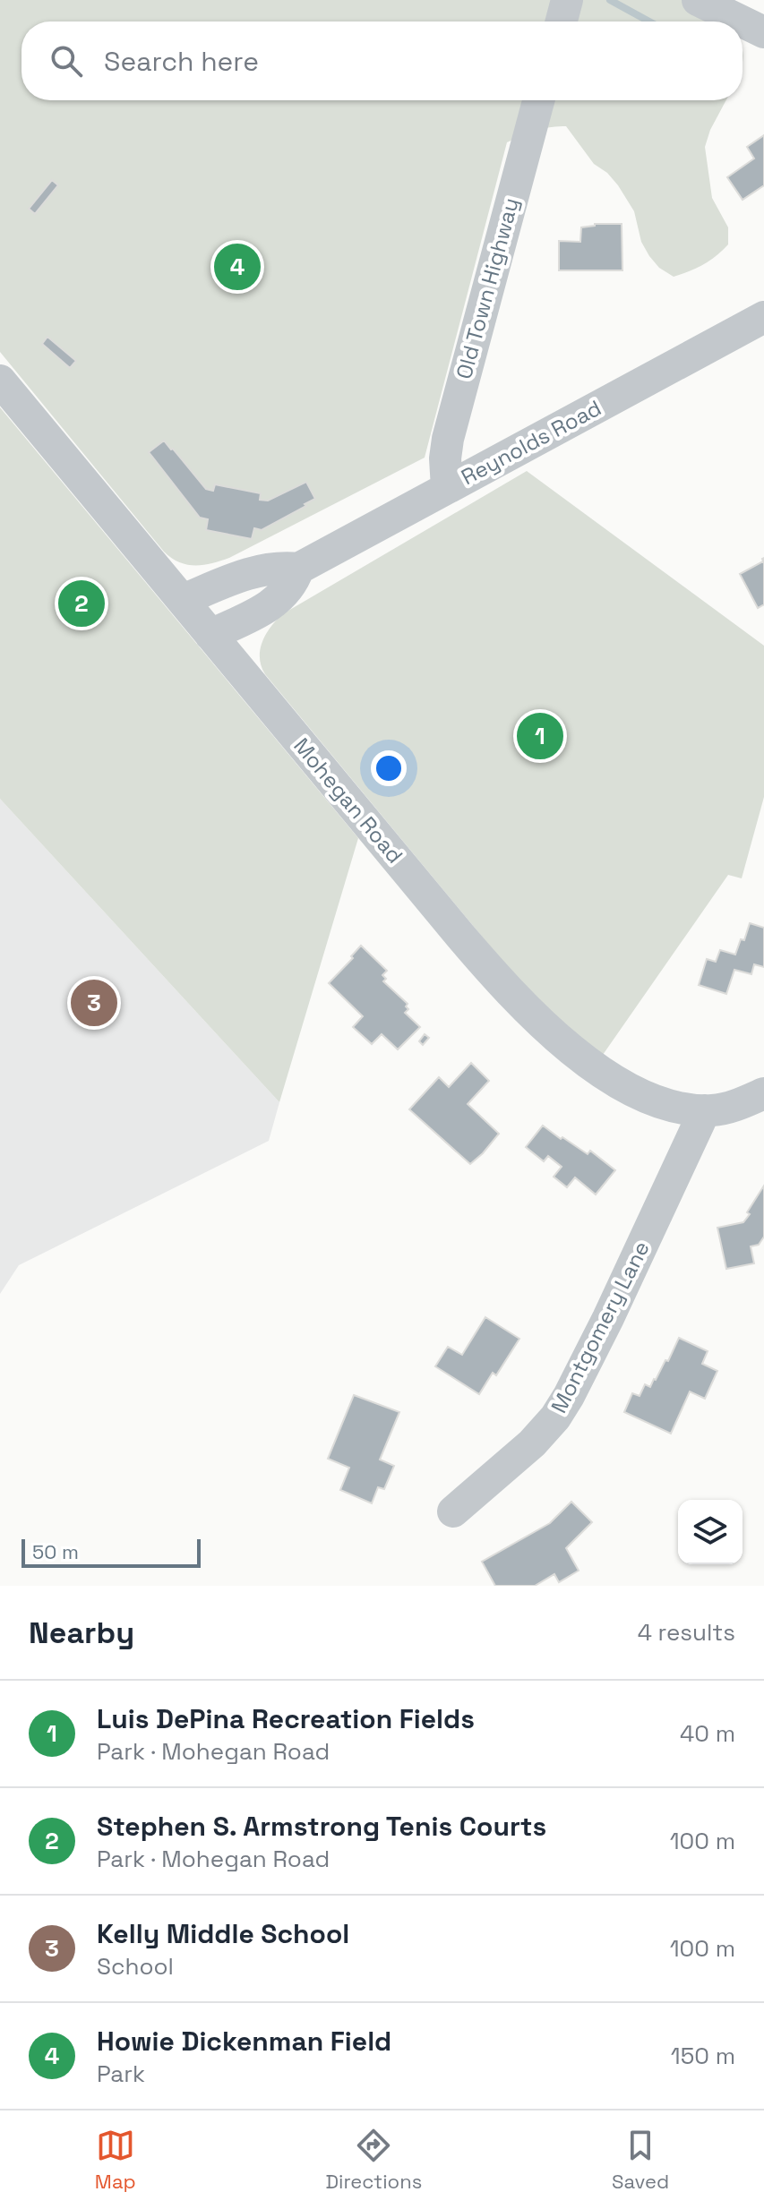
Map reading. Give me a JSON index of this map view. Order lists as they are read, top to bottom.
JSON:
{
  "streets": {
    "street": [
      "Old Town Highway",
      "Reynolds Road",
      "Mohegan Road",
      "Montgomery Lane"
    ]
  },
  "crossings": [
    ["Old Town Highway", "Reynolds Road"],
    ["Reynolds Road", "Mohegan Road"],
    ["Mohegan Road", "Montgomery Lane"]
  ],
  "scale_bar": "50 m",
  "page": {
    "search": "Search here",
    "pins": [
      "4",
      "2",
      "1",
      "3"
    ],
    "scale": "50 m",
    "heading": ["Nearby", "4 results"],
    "list": [
      {
        "mark": "1",
        "name": "Luis DePina Recreation Fields",
        "note": "Park · Mohegan Road",
        "value": "40 m"
      },
      {
        "mark": "2",
        "name": "Stephen S. Armstrong Tenis Courts",
        "note": "Park · Mohegan Road",
        "value": "100 m"
      },
      {
        "mark": "3",
        "name": "Kelly Middle School",
        "note": "School",
        "value": "100 m"
      },
      {
        "mark": "4",
        "name": "Howie Dickenman Field",
        "note": "Park",
        "value": "150 m"
      }
    ],
    "nav": ["Map", "Directions", "Saved"]
  }
}
